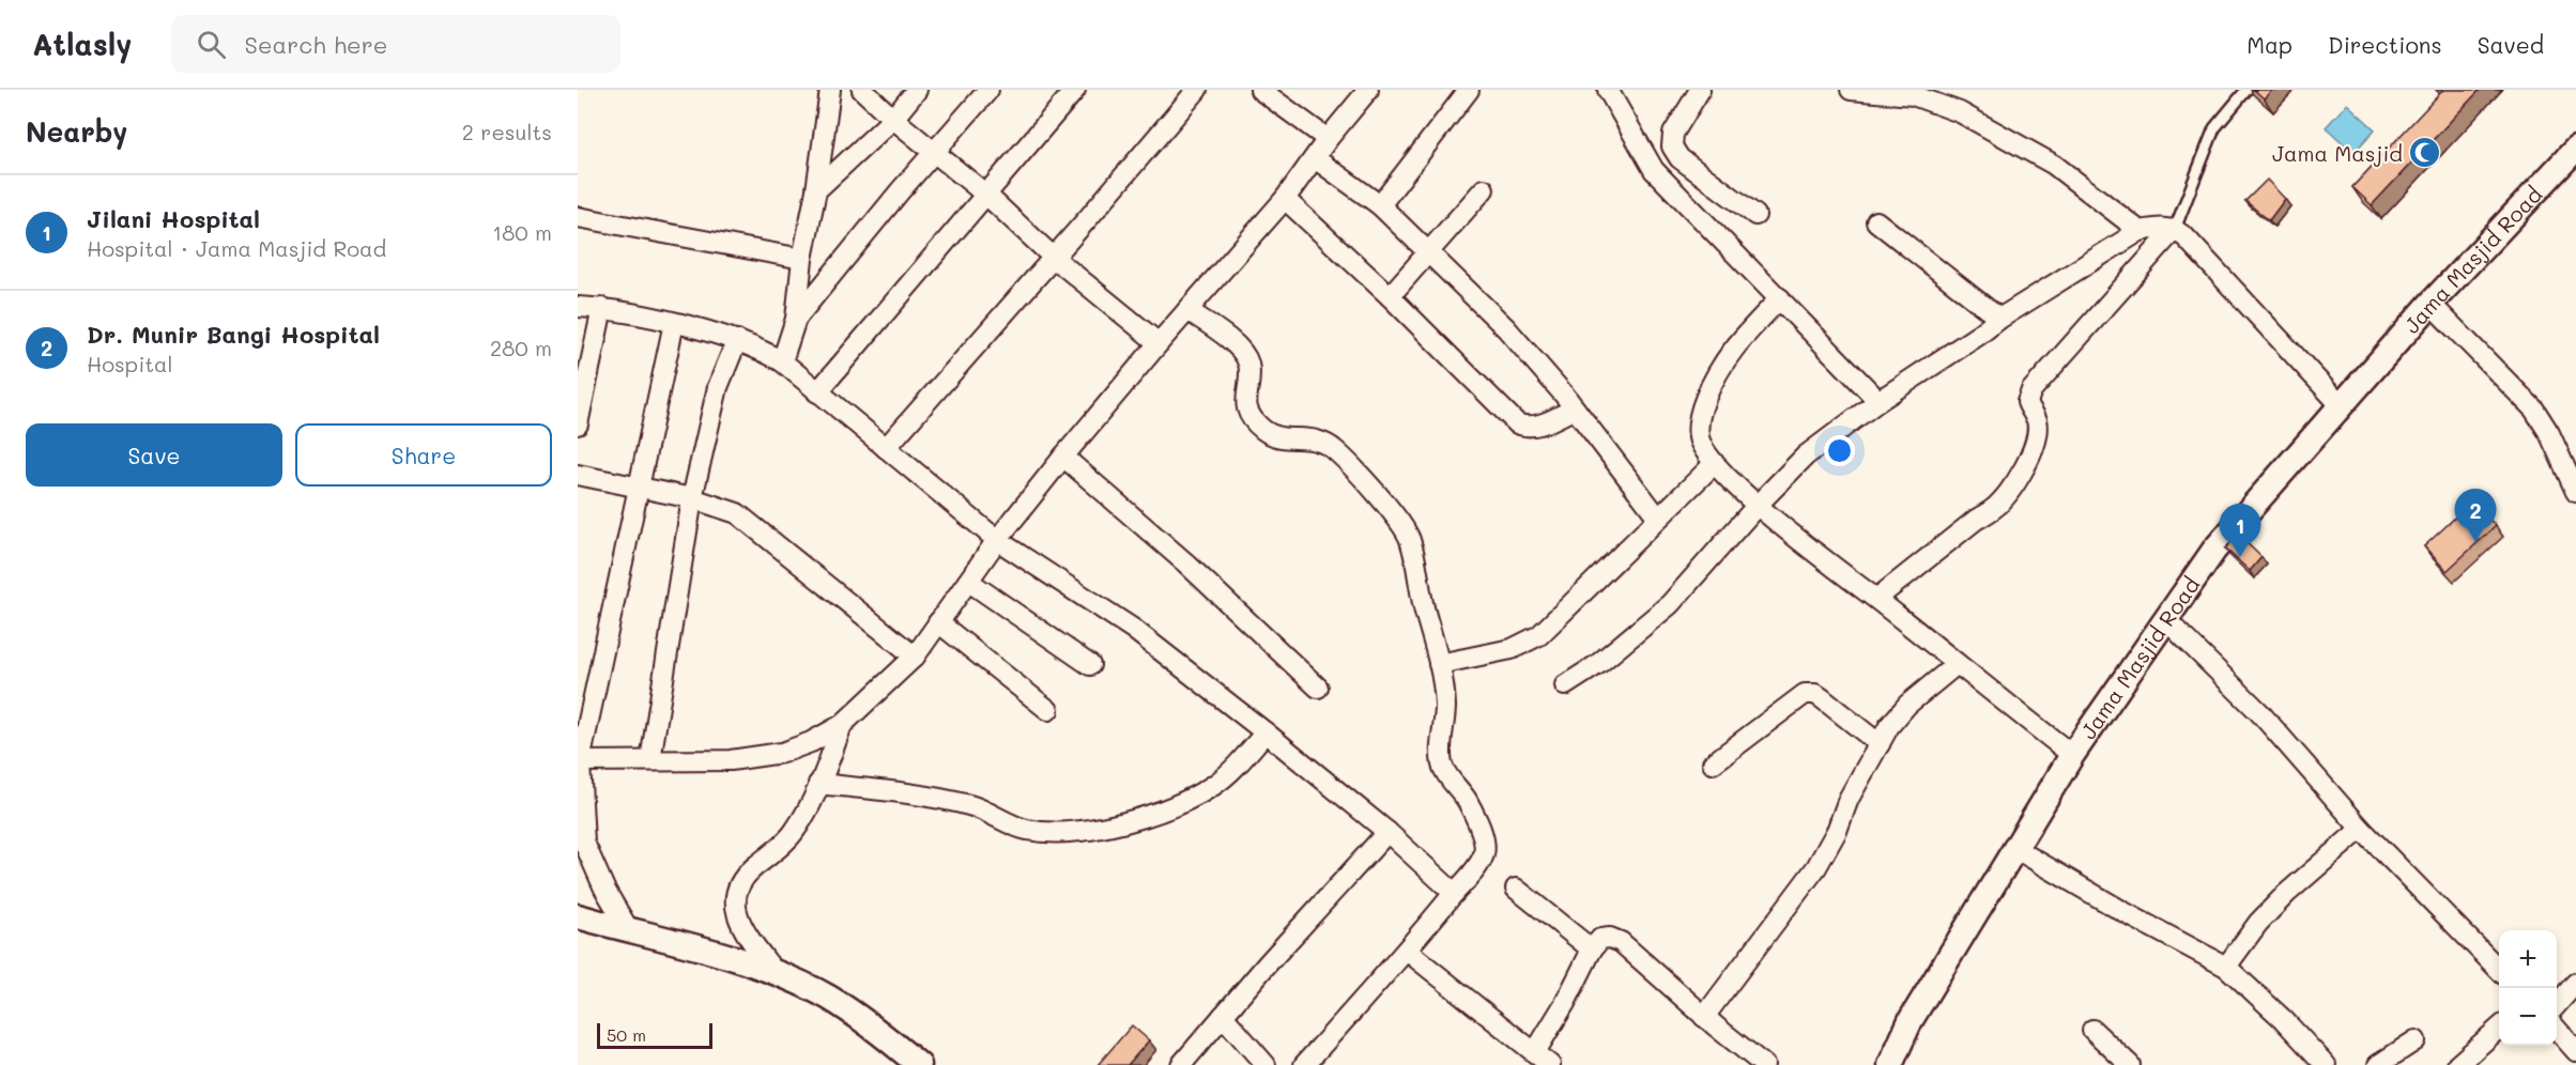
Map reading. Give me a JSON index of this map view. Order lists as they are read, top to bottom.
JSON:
{
  "streets": {
    "street": ["Jama Masjid Road"]
  },
  "places": {
    "mosque": ["Jama Masjid"]
  },
  "scale_bar": "50 m",
  "page": {
    "header": "Atlasly",
    "search": "Search here",
    "nav": ["Map", "Directions", "Saved"],
    "heading": ["Nearby", "2 results"],
    "list": [
      {
        "mark": "1",
        "name": "Jilani Hospital",
        "note": "Hospital · Jama Masjid Road",
        "value": "180 m"
      },
      {
        "mark": "2",
        "name": "Dr. Munir Bangi Hospital",
        "note": "Hospital",
        "value": "280 m"
      }
    ],
    "buttons": ["Save", "Share"],
    "pins": ["2", "1"],
    "map_buttons": ["+", "−"],
    "scale": "50 m"
  }
}
